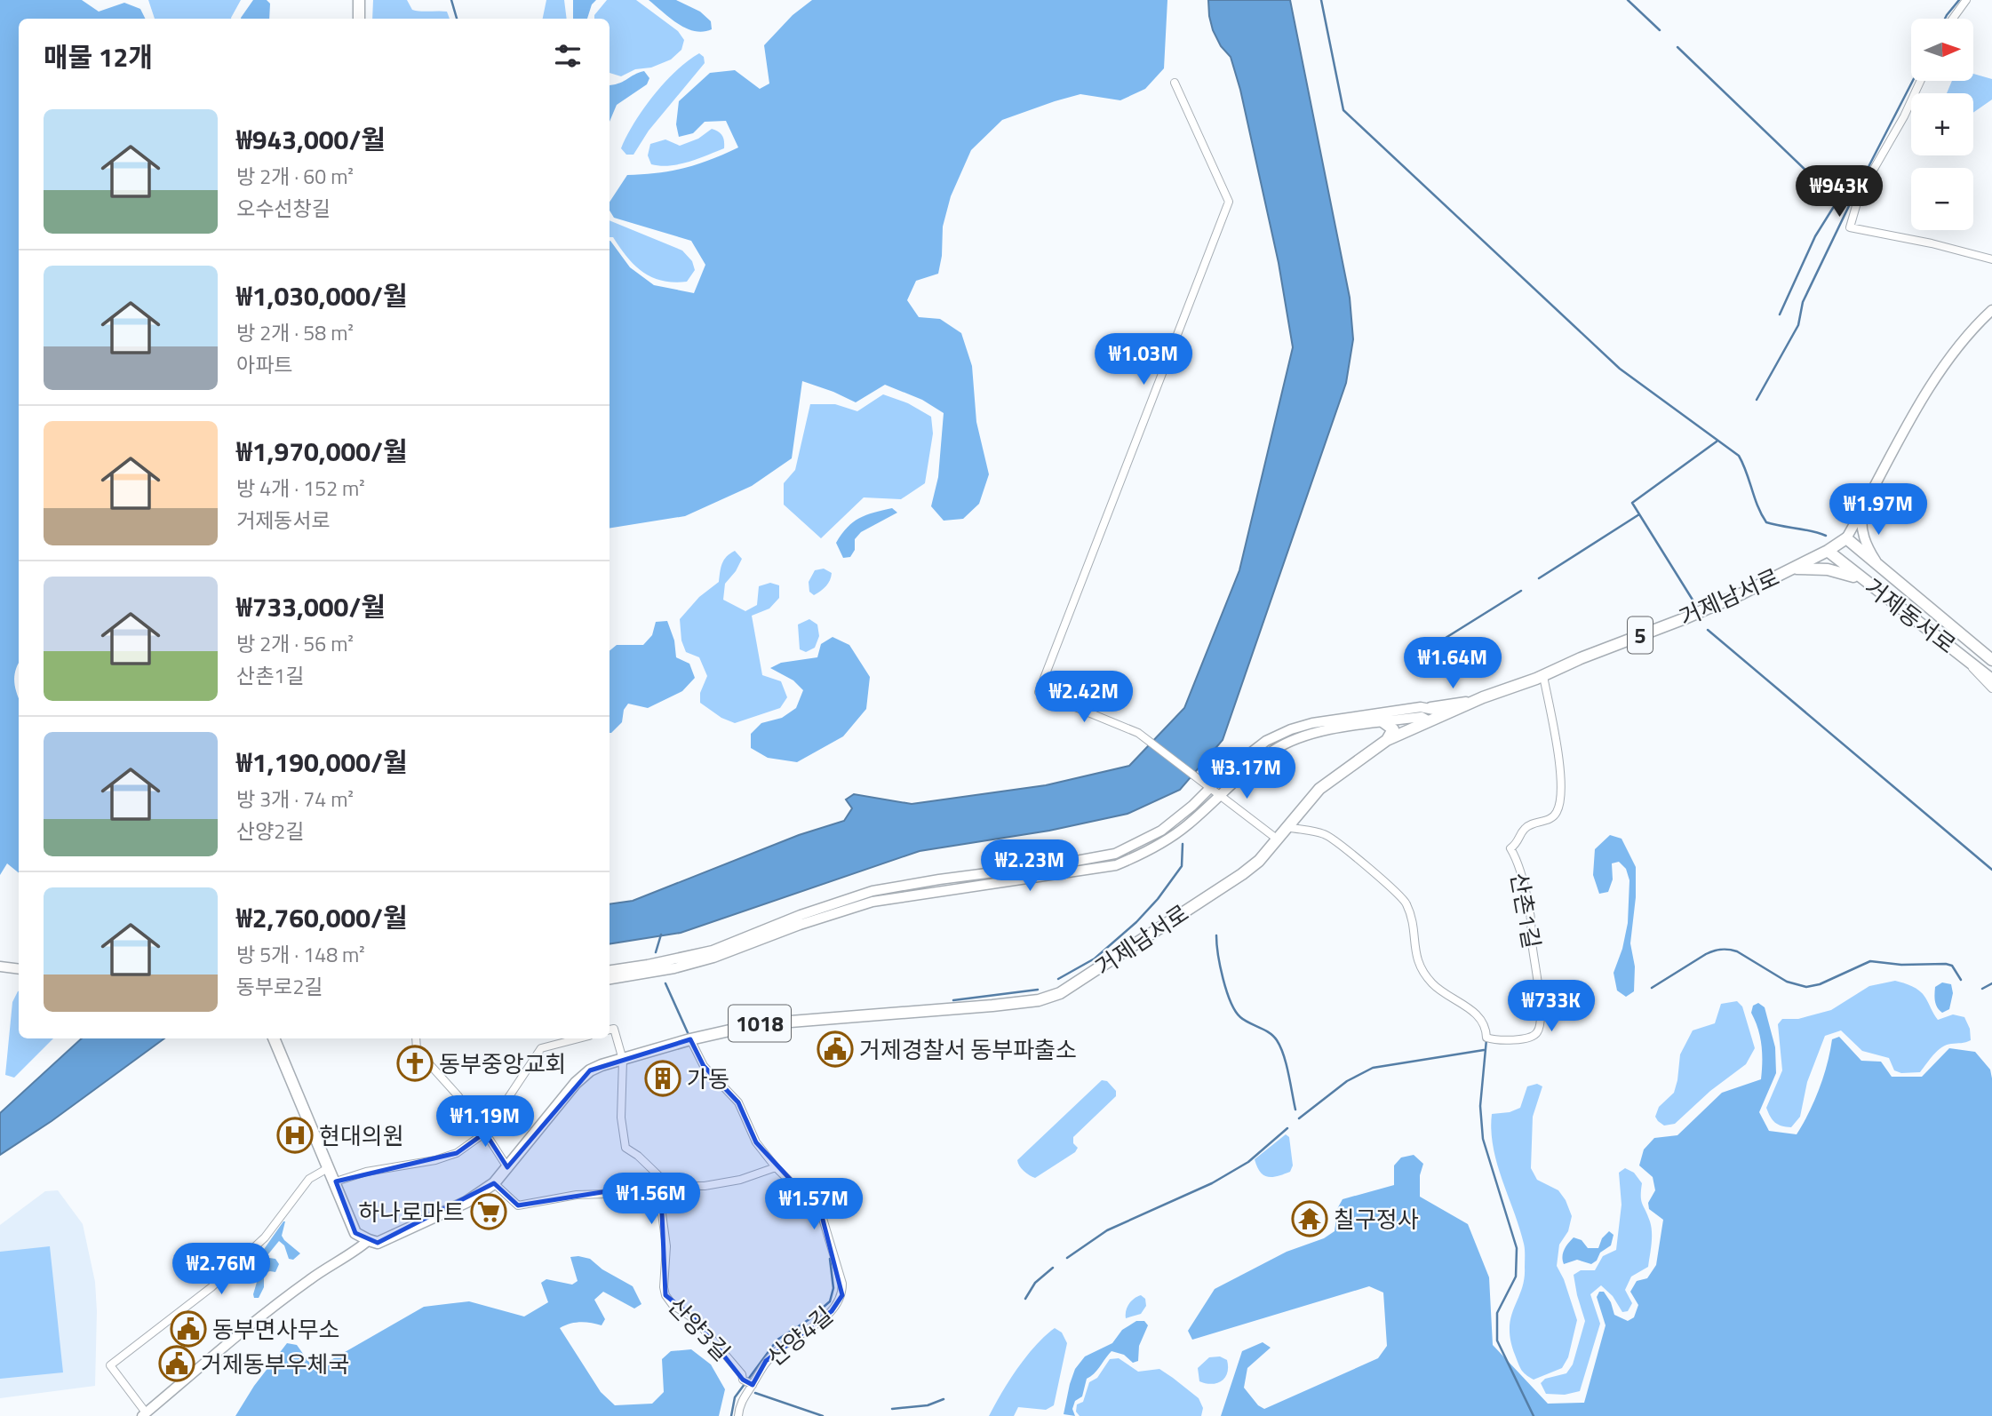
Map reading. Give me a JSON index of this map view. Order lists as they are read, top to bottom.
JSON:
{
  "streets": {
    "main road": [
      "거제남서로",
      "거제동서로",
      "5",
      "1018"
    ],
    "street": ["산촌1길", "산양3길", "산양4길"]
  },
  "crossings": [
    ["거제남서로", "거제동서로"],
    ["거제남서로", "산촌1길"],
    ["거제남서로", "산양4길"],
    ["산양3길", "산양4길"]
  ],
  "places": {
    "public building": ["거제경찰서 동부파출소", "동부면사무소", "거제동부우체국"],
    "church": ["동부중앙교회"],
    "building": ["가동"],
    "hospital": ["현대의원"],
    "supermarket": ["하나로마트"],
    "temple": ["칠구정사"]
  },
  "north": "right",
  "page": {
    "map_buttons": ["+", "−"],
    "heading": "매물 12개",
    "list": [
      {
        "name": "₩943,000/월",
        "note": "방 2개 · 60 m² · 오수선창길"
      },
      {
        "name": "₩1,030,000/월",
        "note": "방 2개 · 58 m² · 아파트"
      },
      {
        "name": "₩1,970,000/월",
        "note": "방 4개 · 152 m² · 거제동서로"
      },
      {
        "name": "₩733,000/월",
        "note": "방 2개 · 56 m² · 산촌1길"
      },
      {
        "name": "₩1,190,000/월",
        "note": "방 3개 · 74 m² · 산양2길"
      },
      {
        "name": "₩2,760,000/월",
        "note": "방 5개 · 148 m² · 동부로2길"
      }
    ],
    "price": [
      "₩943K",
      "₩1.03M",
      "₩1.97M",
      "₩1.64M",
      "₩2.42M",
      "₩3.17M",
      "₩2.23M",
      "₩733K",
      "₩1.19M",
      "₩1.56M",
      "₩1.57M",
      "₩2.76M"
    ]
  }
}
